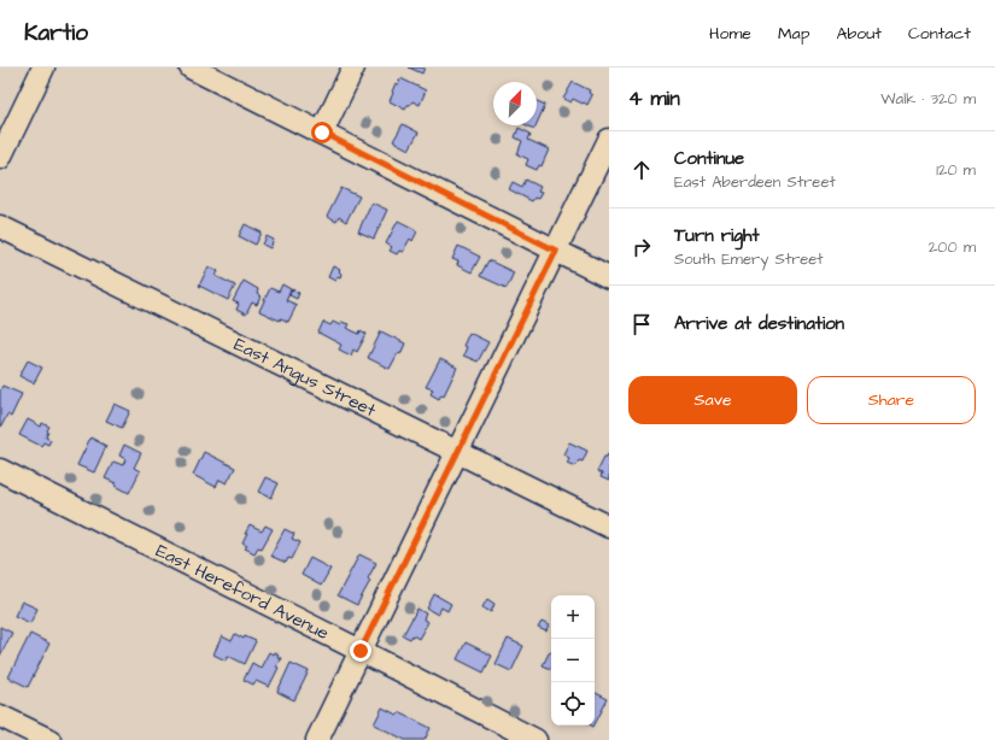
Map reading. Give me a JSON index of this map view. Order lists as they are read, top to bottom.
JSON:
{
  "streets": {
    "street": ["East Angus Street", "East Hereford Avenue"]
  },
  "north": "top right",
  "page": {
    "header": "Kartio",
    "nav": [
      "Home",
      "Map",
      "About",
      "Contact"
    ],
    "heading": ["4 min", "Walk · 320 m"],
    "list": [
      ["Continue", "East Aberdeen Street", "120 m"],
      ["Turn right", "South Emery Street", "200 m"],
      "Arrive at destination"
    ],
    "buttons": ["Save", "Share"],
    "map_buttons": ["+", "−"]
  }
}
